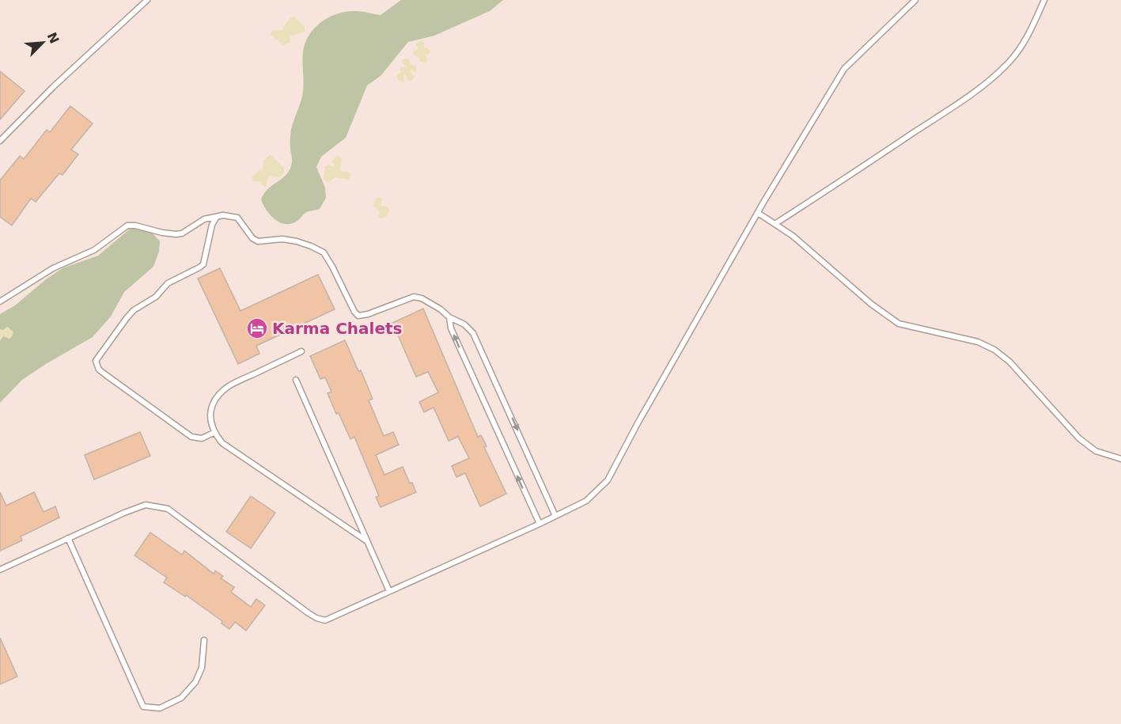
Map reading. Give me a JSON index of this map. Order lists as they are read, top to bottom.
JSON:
{
  "places": {
    "hotel": ["Karma Chalets"]
  },
  "north": "top right"
}
